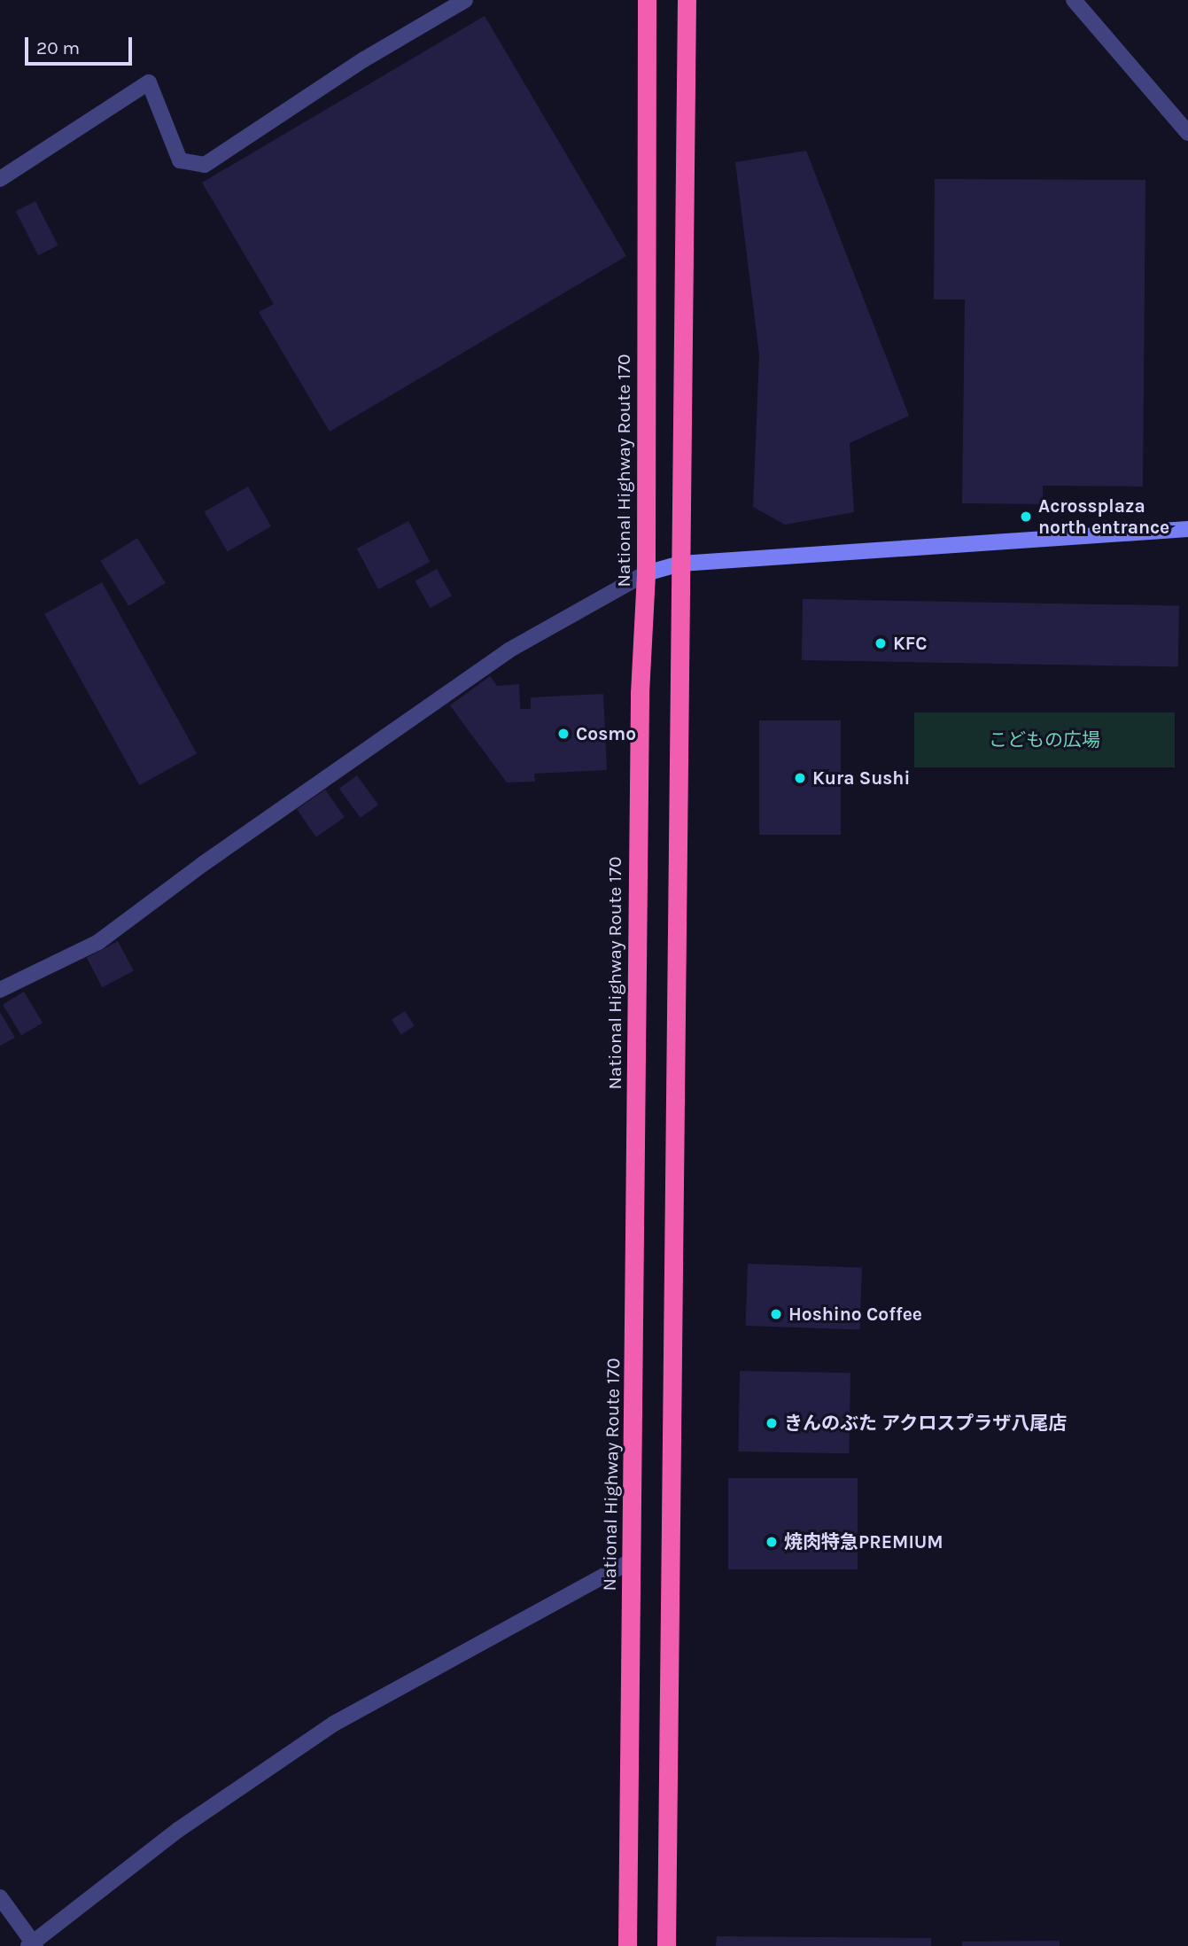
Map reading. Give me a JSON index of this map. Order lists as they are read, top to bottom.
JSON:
{
  "streets": {
    "highway": ["National Highway Route 170"]
  },
  "parks": ["こどもの広場"],
  "places": [
    "Acrossplaza north entrance",
    "KFC",
    "Cosmo",
    "Kura Sushi",
    "Hoshino Coffee",
    "きんのぶた アクロスプラザ八尾店",
    "焼肉特急PREMIUM"
  ],
  "scale_bar": "20 m"
}
